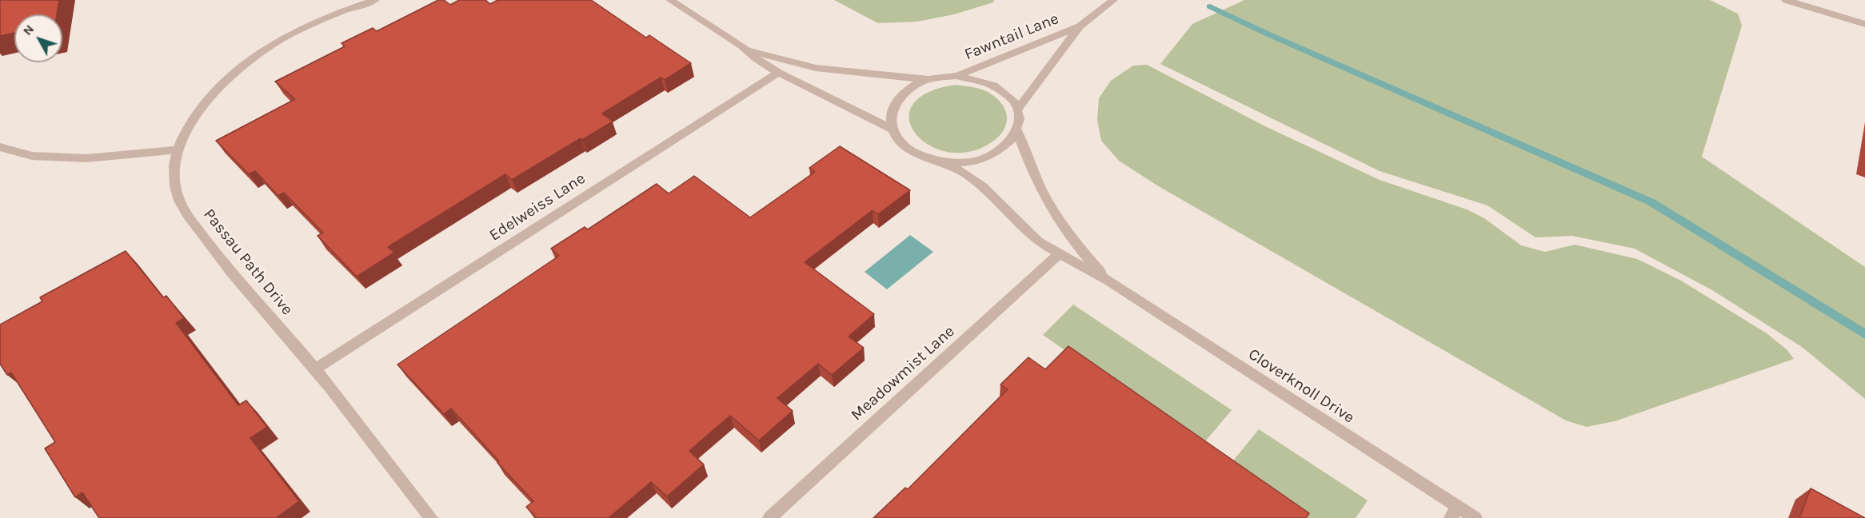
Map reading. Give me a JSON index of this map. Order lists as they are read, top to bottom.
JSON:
{
  "streets": {
    "street": [
      "Fawntail Lane",
      "Edelweiss Lane",
      "Passau Path Drive",
      "Meadowmist Lane",
      "Cloverknoll Drive"
    ]
  },
  "crossings": [
    ["Fawntail Lane", "Cloverknoll Drive"],
    ["Edelweiss Lane", "Passau Path Drive"],
    ["Meadowmist Lane", "Cloverknoll Drive"]
  ],
  "north": "top left"
}
